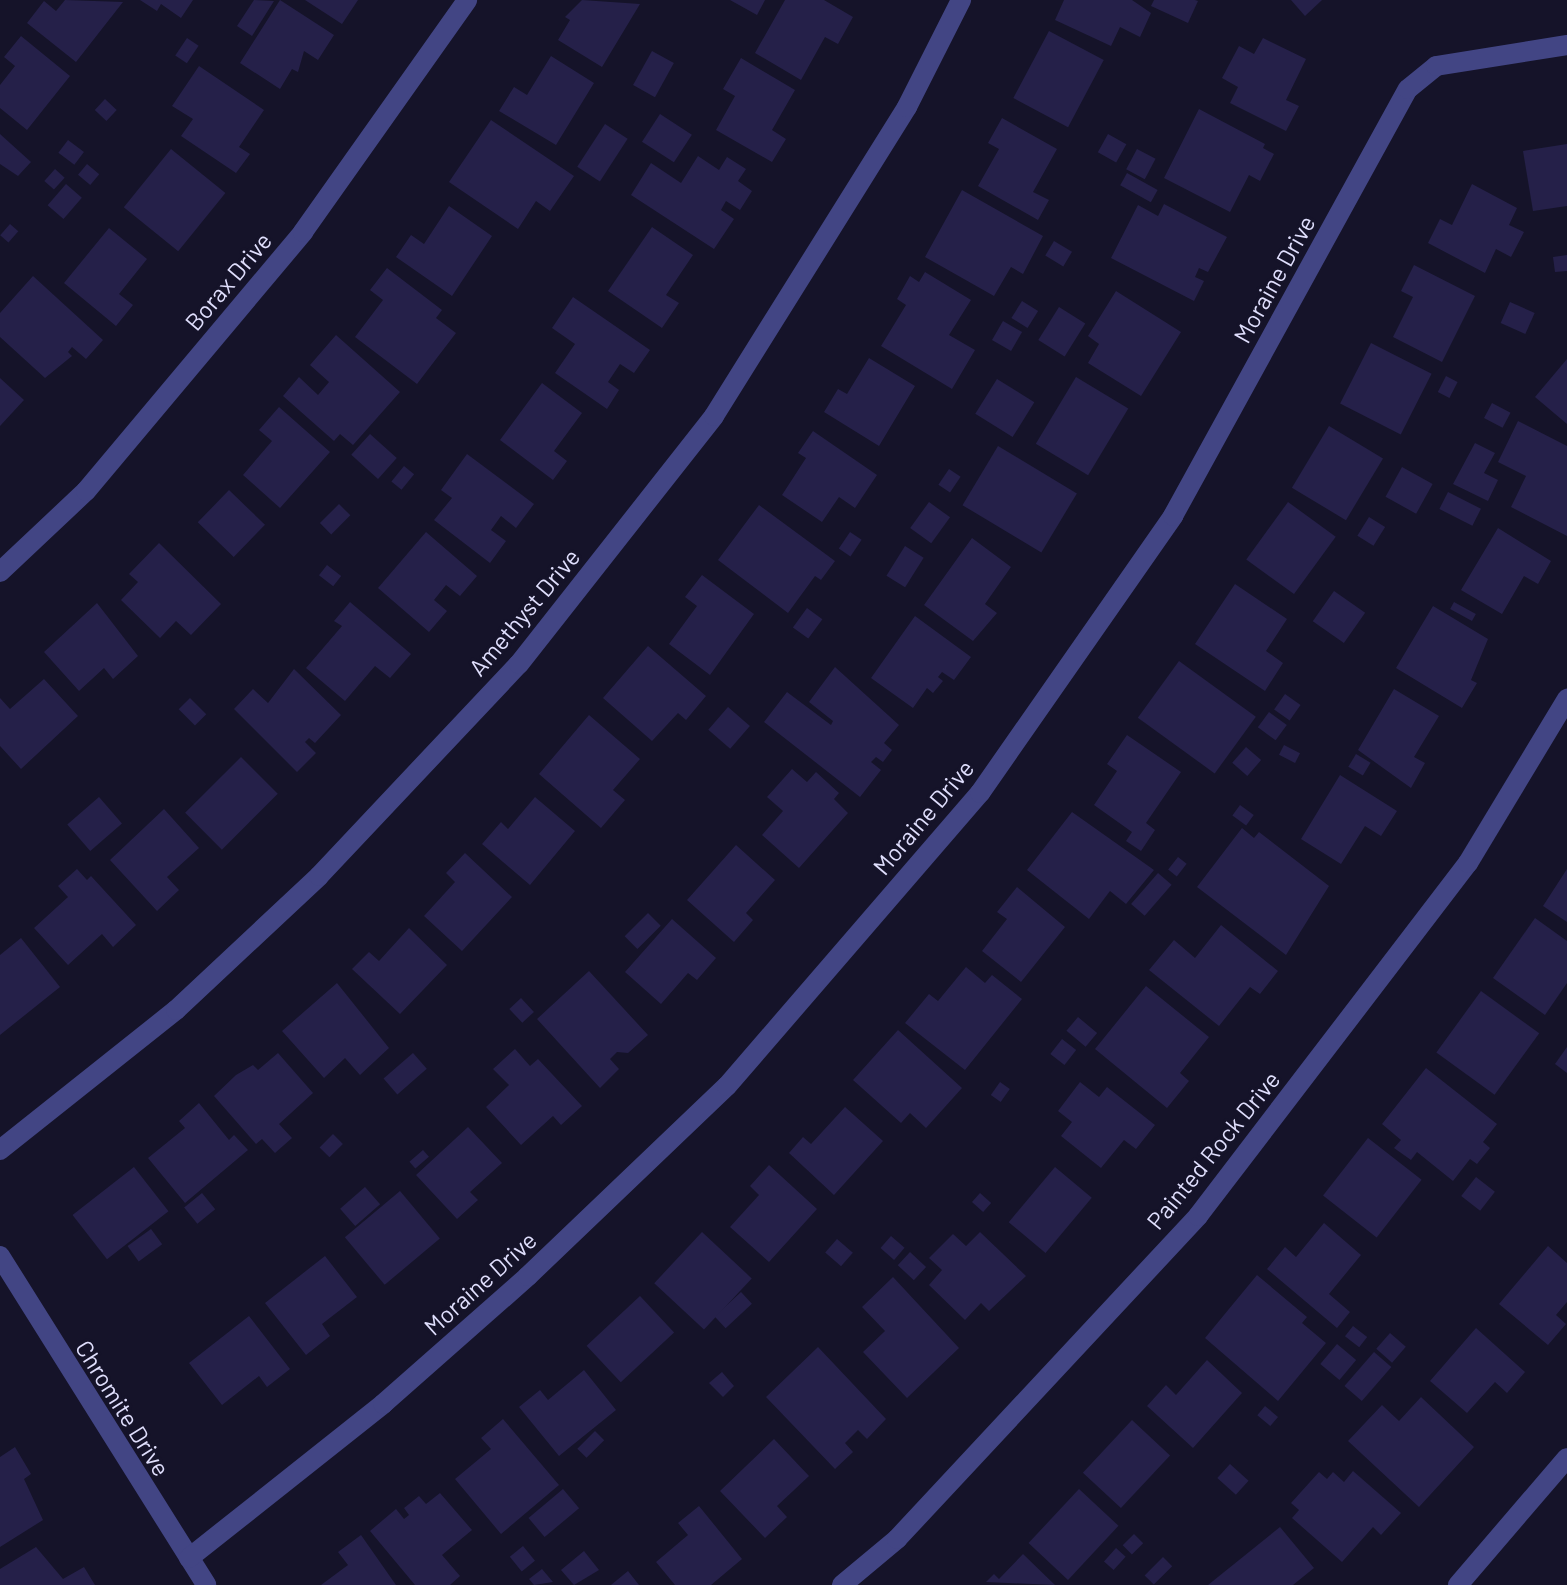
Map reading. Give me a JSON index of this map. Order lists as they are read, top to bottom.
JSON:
{
  "streets": {
    "street": [
      "Moraine Drive",
      "Borax Drive",
      "Amethyst Drive",
      "Painted Rock Drive",
      "Chromite Drive"
    ]
  },
  "crossings": [
    ["Moraine Drive", "Chromite Drive"]
  ]
}
